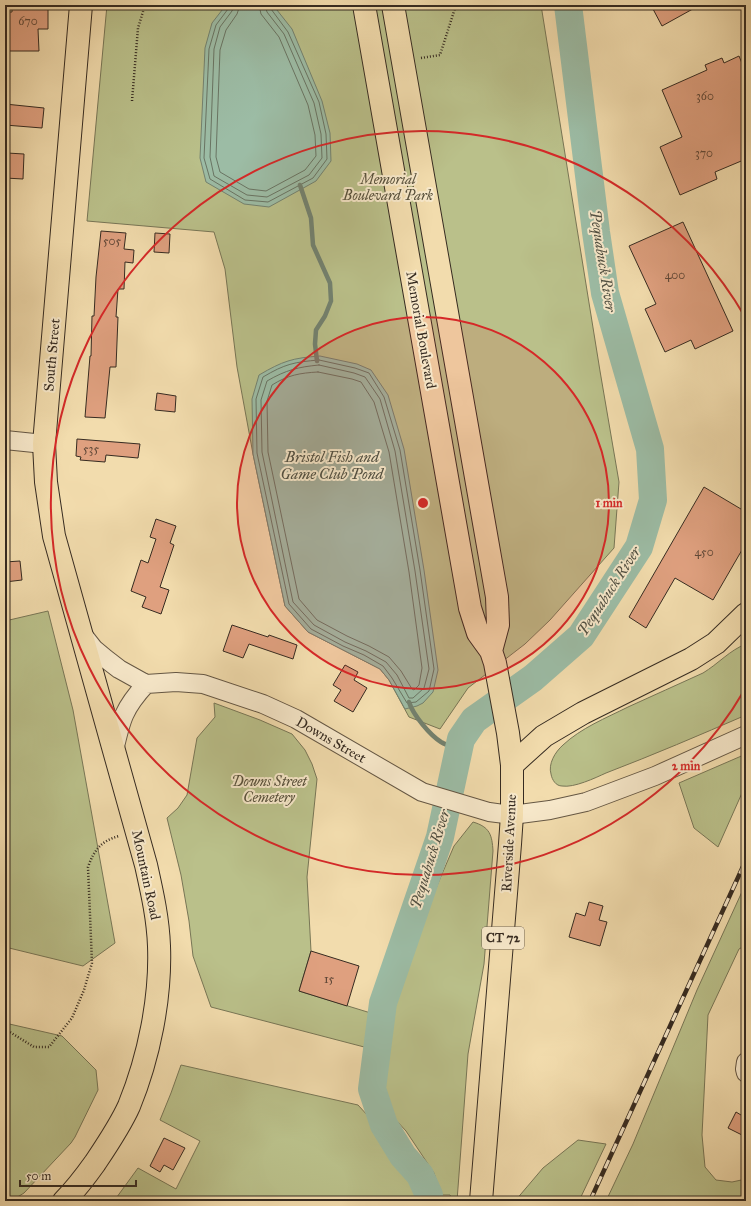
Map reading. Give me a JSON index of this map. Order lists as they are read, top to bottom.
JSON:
{
  "streets": {
    "main road": [
      "Memorial Boulevard",
      "South Street",
      "Riverside Avenue",
      "Mountain Road",
      "CT 72"
    ],
    "street": ["Downs Street"]
  },
  "crossings": [
    ["Memorial Boulevard", "Riverside Avenue"],
    ["South Street", "Mountain Road"],
    ["Downs Street", "Riverside Avenue"]
  ],
  "water": ["Pequabuck River", "Bristol Fish and Game Club Pond"],
  "parks": ["Memorial Boulevard Park", "Downs Street Cemetery"],
  "house_numbers": [
    "670",
    "360",
    "370",
    "505",
    "400",
    "535",
    "450",
    "15"
  ],
  "scale_bar": "50 m",
  "rings": ["1 min", "2 min"]
}
